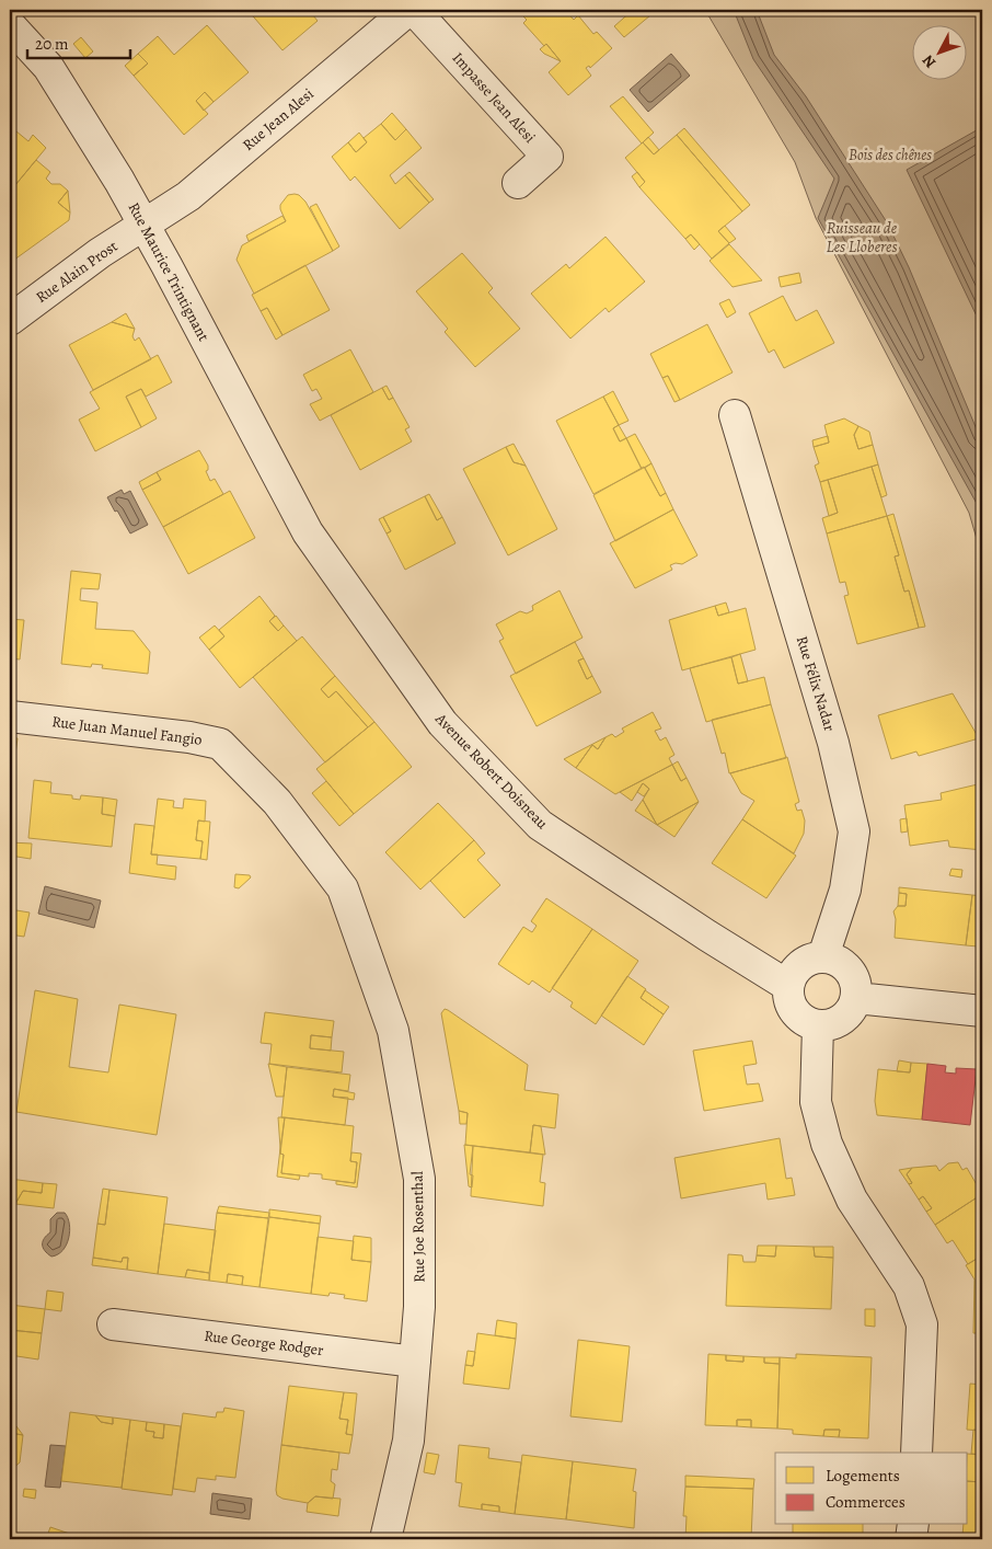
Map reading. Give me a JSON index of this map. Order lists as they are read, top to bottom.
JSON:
{
  "streets": {
    "street": [
      "Impasse Jean Alesi",
      "Rue Jean Alesi",
      "Rue Alain Prost",
      "Rue Maurice Trintignant",
      "Rue Félix Nadar",
      "Rue Juan Manuel Fangio",
      "Avenue Robert Doisneau",
      "Rue Joe Rosenthal",
      "Rue George Rodger"
    ]
  },
  "crossings": [
    ["Rue Jean Alesi", "Rue Alain Prost"],
    ["Rue Jean Alesi", "Rue Maurice Trintignant"],
    ["Rue Alain Prost", "Rue Maurice Trintignant"],
    ["Rue Maurice Trintignant", "Avenue Robert Doisneau"],
    ["Rue Félix Nadar", "Avenue Robert Doisneau"],
    ["Rue Juan Manuel Fangio", "Rue Joe Rosenthal"],
    ["Rue Joe Rosenthal", "Rue George Rodger"]
  ],
  "water": ["Ruisseau de Les Lloberes"],
  "parks": ["Bois des chênes"],
  "legend": ["Logements", "Commerces"],
  "scale_bar": "20 m",
  "north": "bottom left"
}
